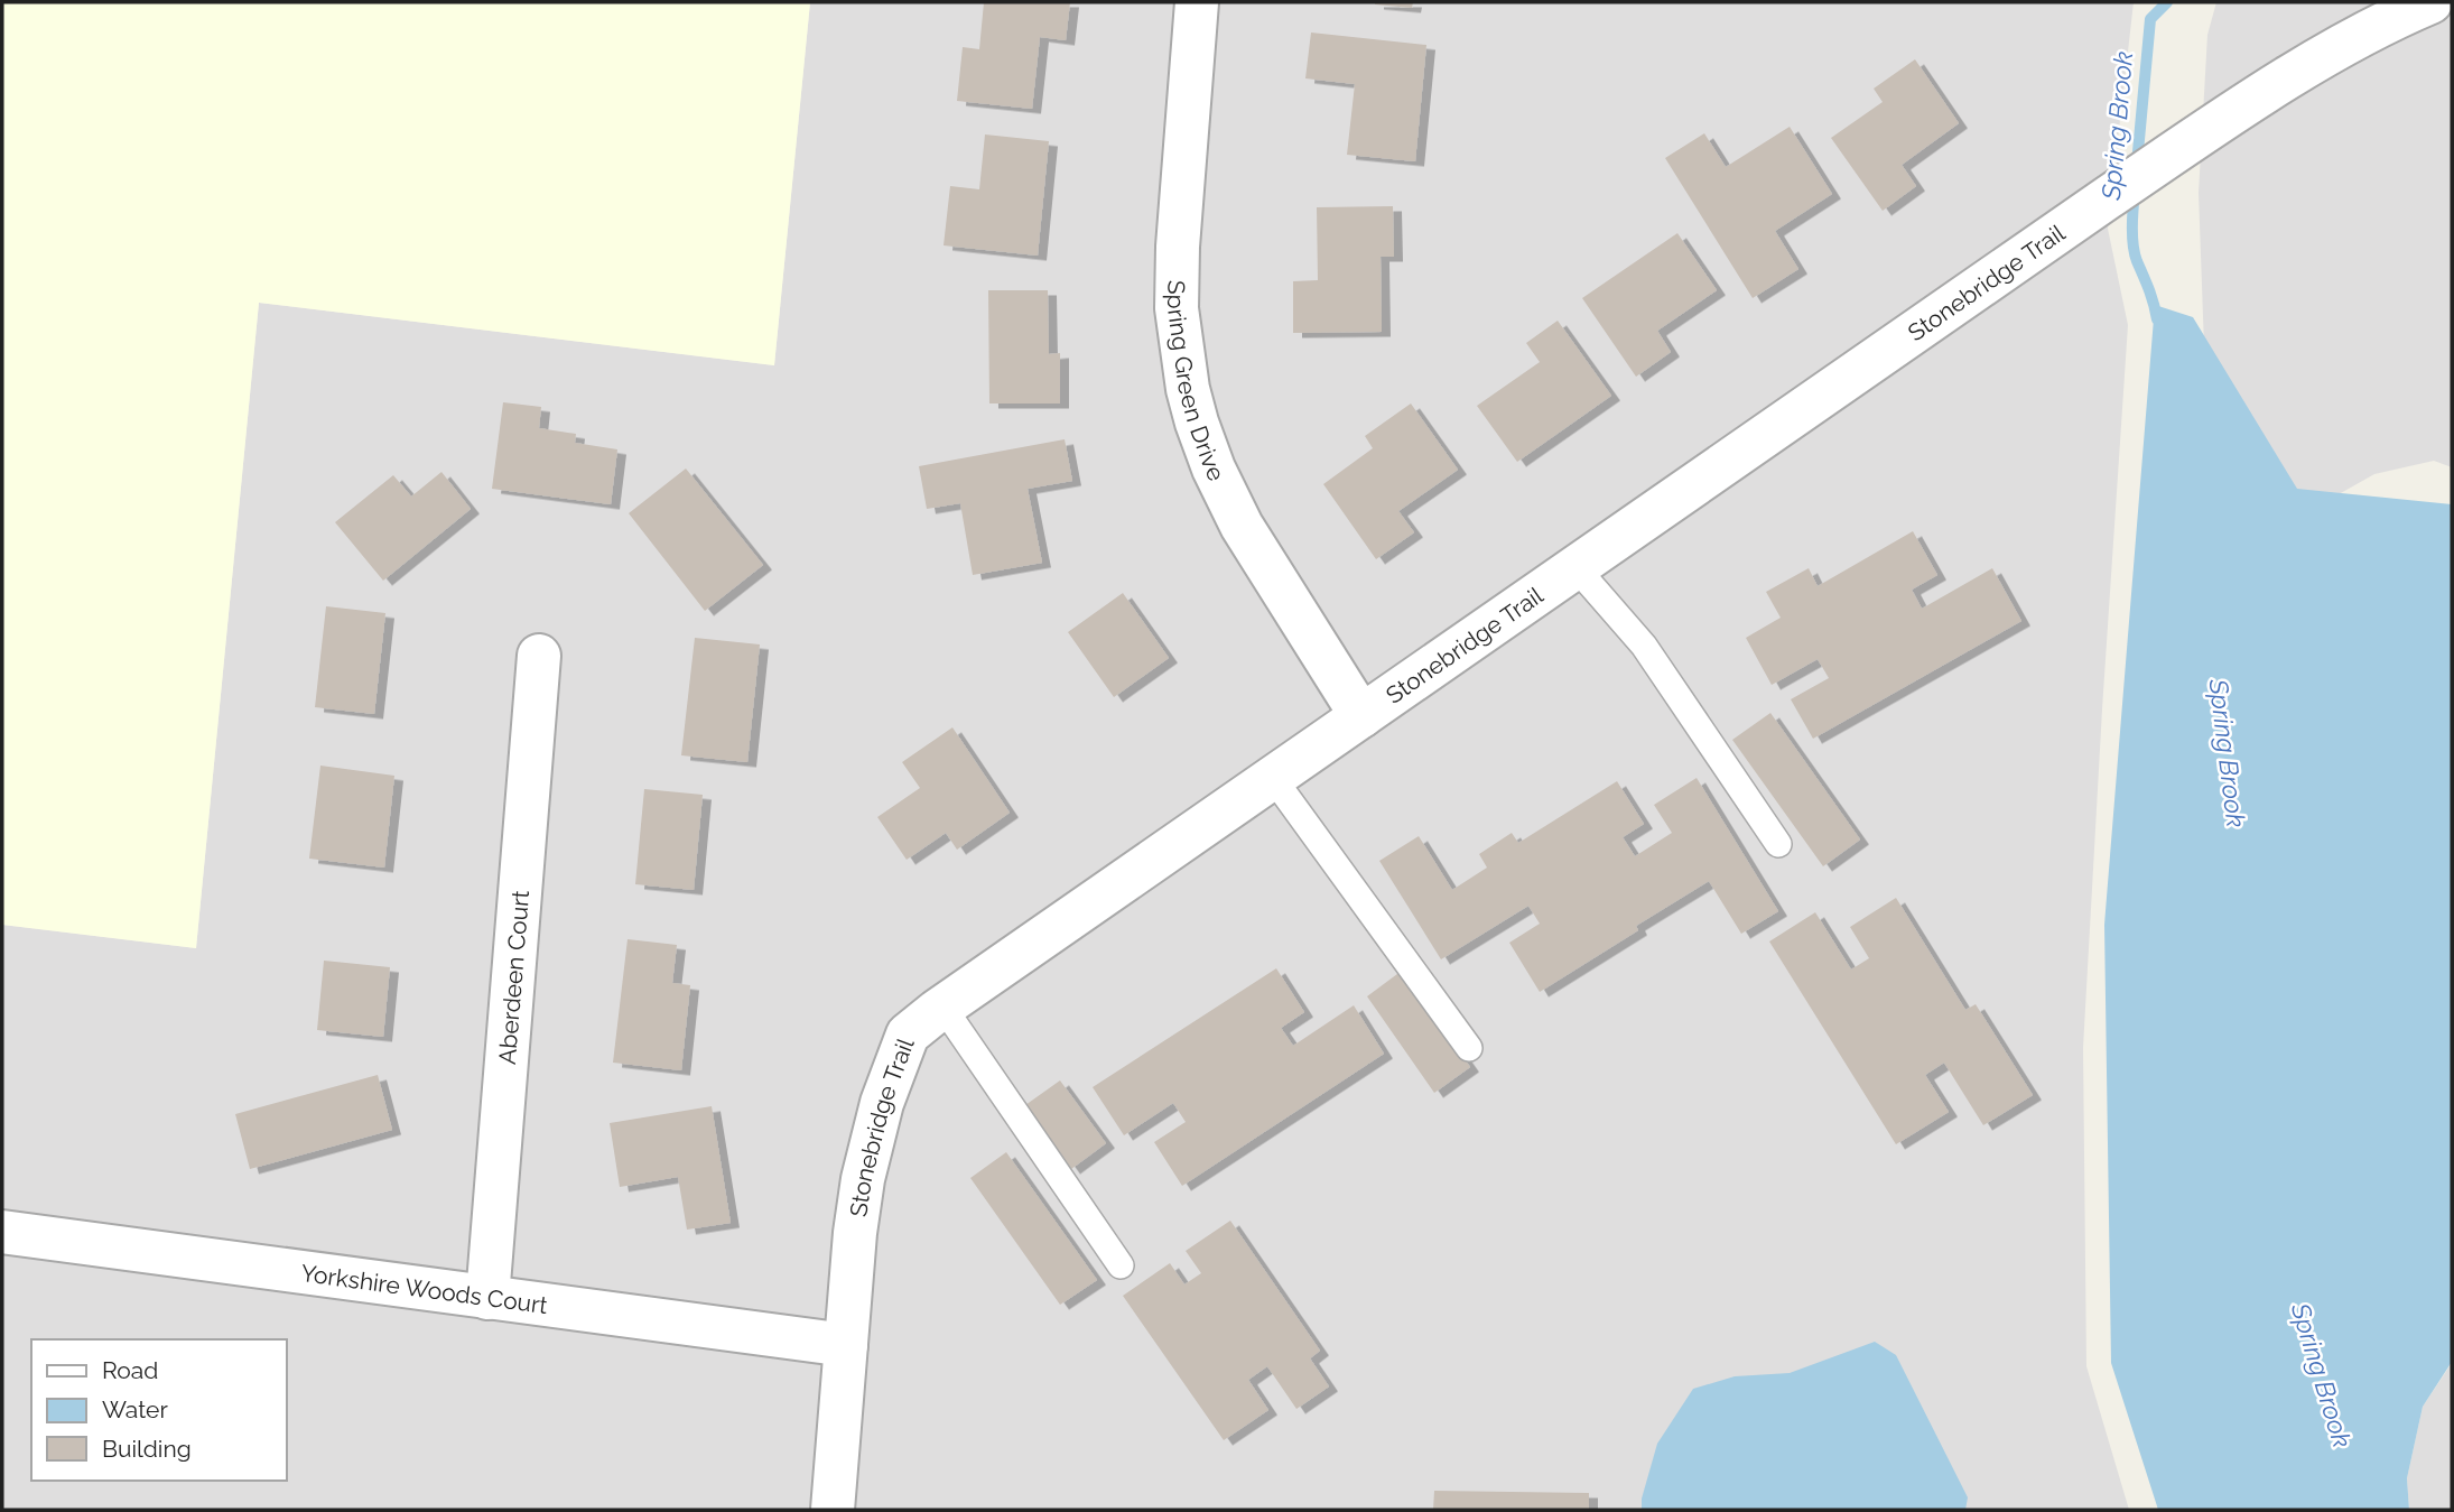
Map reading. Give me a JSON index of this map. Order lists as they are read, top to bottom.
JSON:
{
  "streets": {
    "street": [
      "Stonebridge Trail",
      "Spring Green Drive",
      "Aberdeen Court",
      "Yorkshire Woods Court"
    ]
  },
  "crossings": [
    ["Stonebridge Trail", "Spring Green Drive"],
    ["Stonebridge Trail", "Yorkshire Woods Court"],
    ["Aberdeen Court", "Yorkshire Woods Court"]
  ],
  "water": ["Spring Brook"],
  "legend": ["Road", "Water", "Building"]
}
